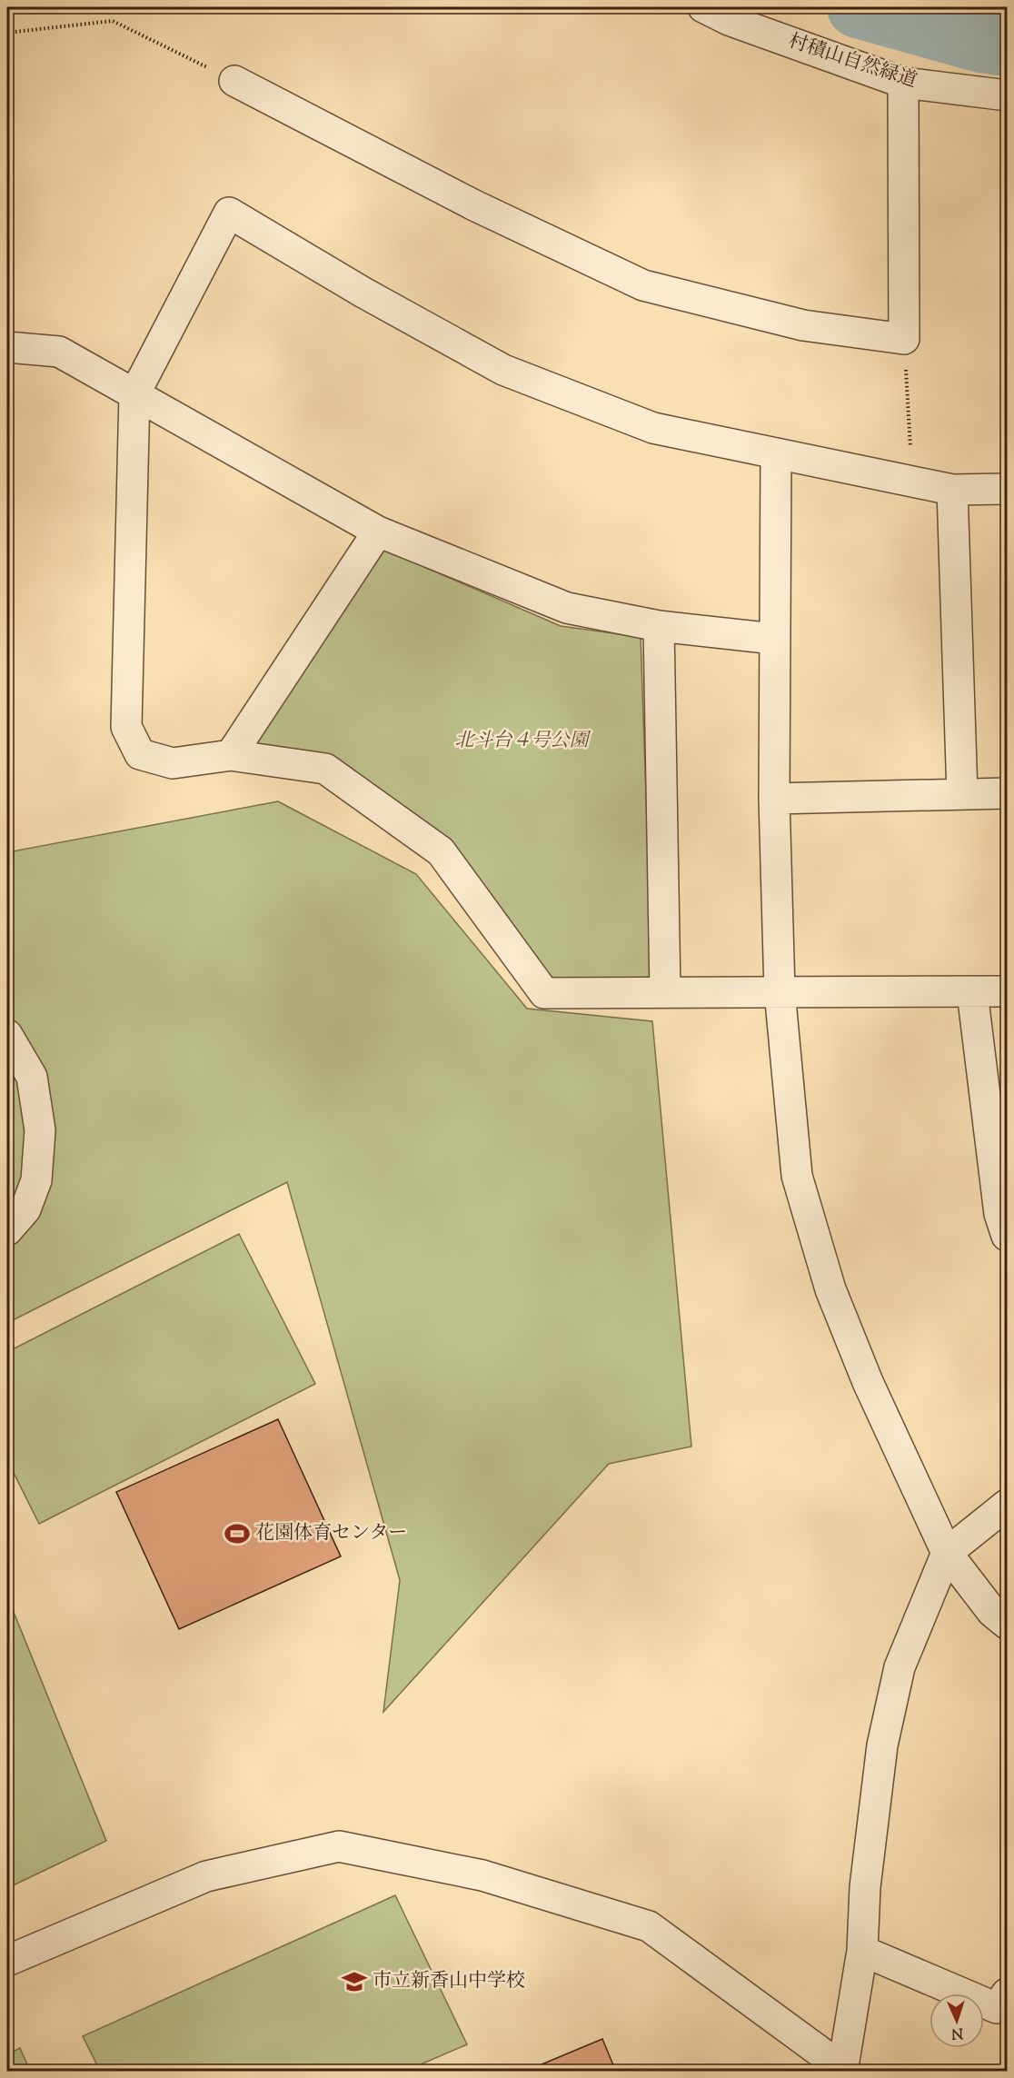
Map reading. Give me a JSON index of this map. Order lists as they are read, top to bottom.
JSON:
{
  "streets": {
    "street": ["村積山自然緑道"]
  },
  "parks": ["北斗台４号公園"],
  "places": {
    "sports": ["花園体育センター"],
    "school or university": ["市立新香山中学校"]
  },
  "north": "bottom"
}
